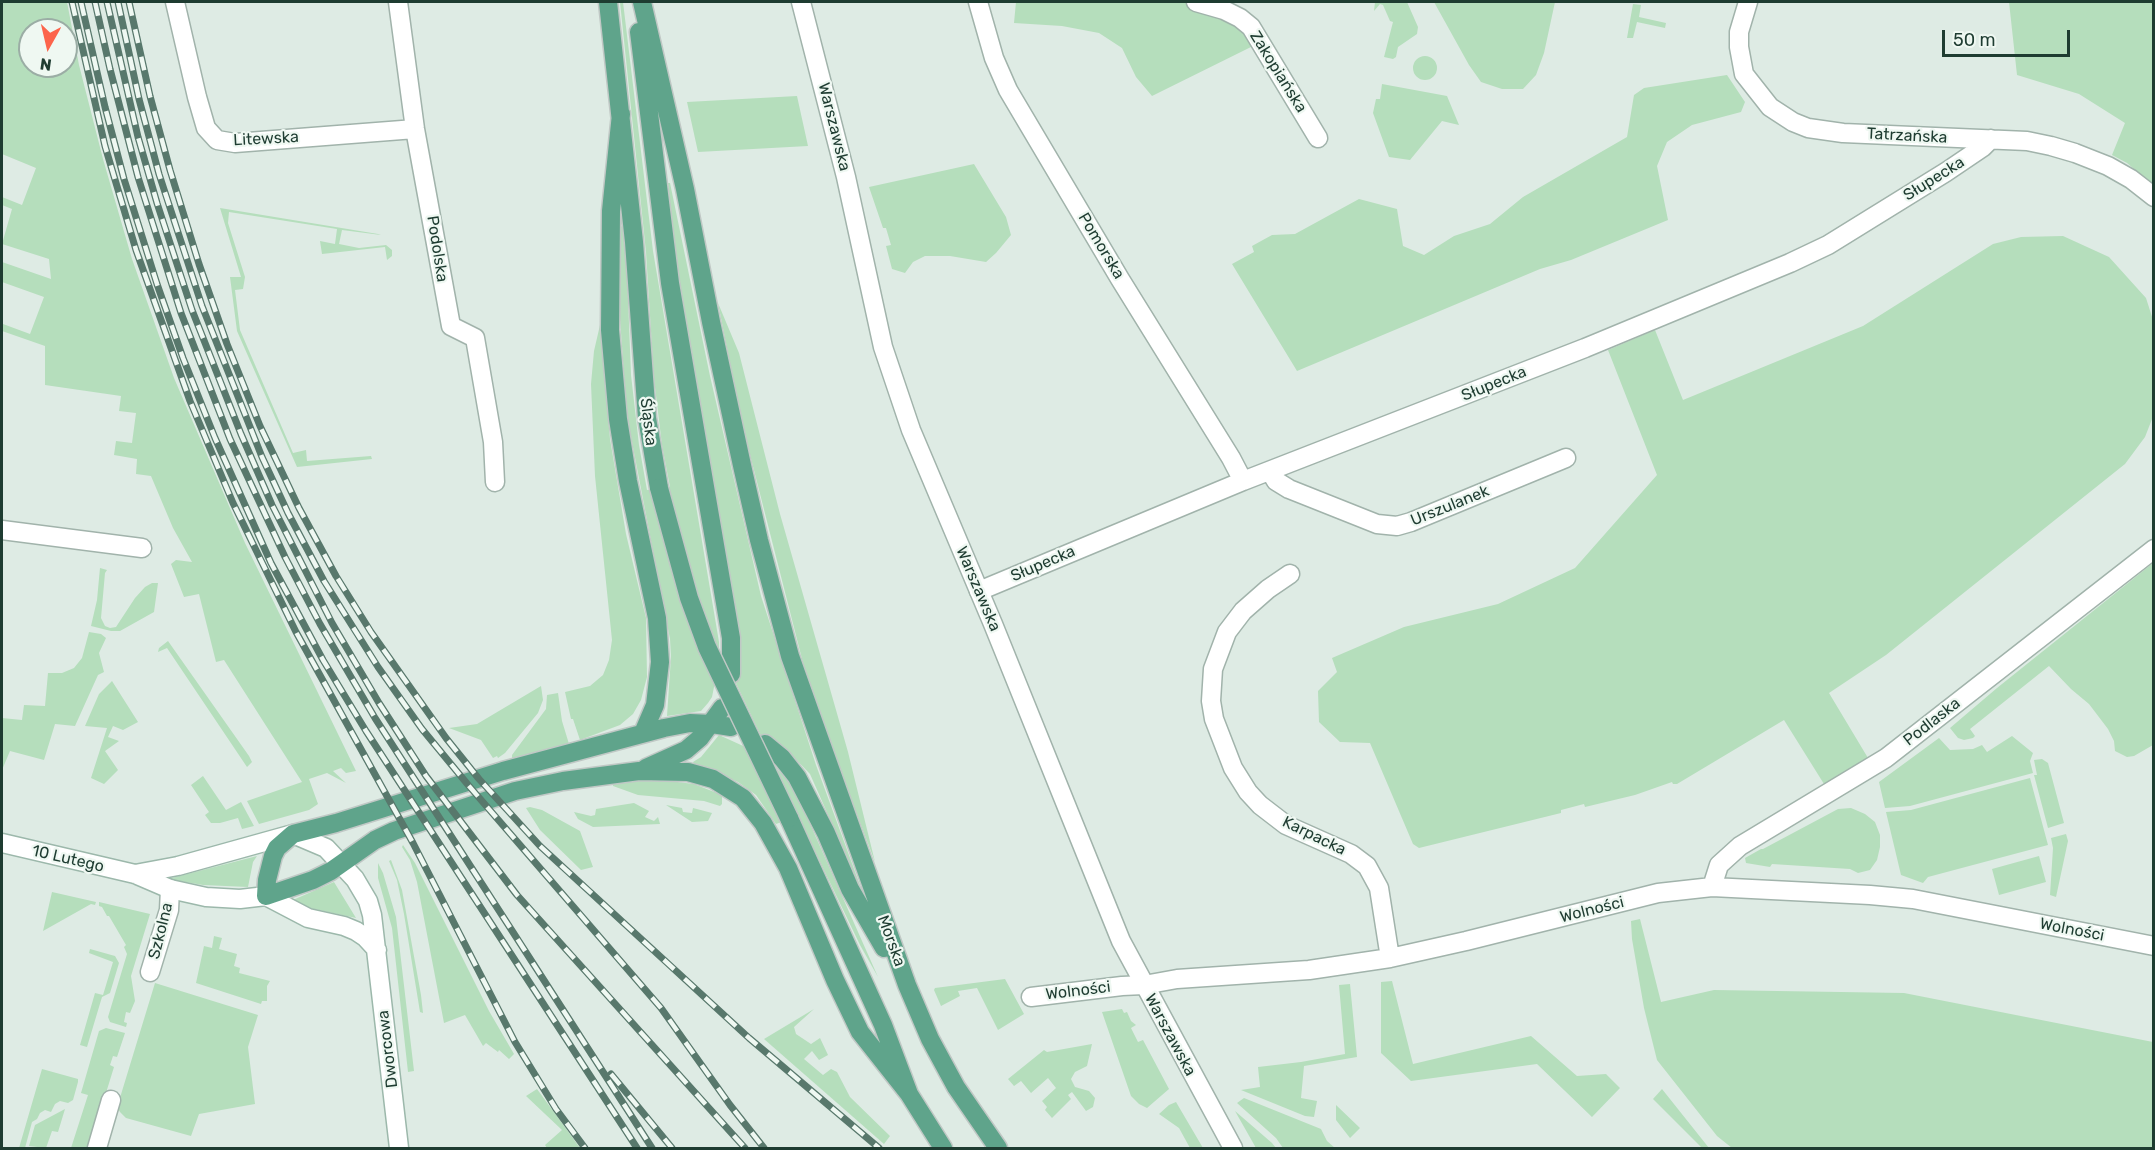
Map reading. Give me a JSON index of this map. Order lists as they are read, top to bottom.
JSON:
{
  "streets": {
    "main road": ["Śląska", "Morska"],
    "street": [
      "Zakopiańska",
      "Warszawska",
      "Tatrzańska",
      "Litewska",
      "Słupecka",
      "Pomorska",
      "Podolska",
      "Urszulanek",
      "Podlaska",
      "Karpacka",
      "10 Lutego",
      "Wolności",
      "Szkolna",
      "Dworcowa"
    ]
  },
  "crossings": [
    ["Warszawska", "Słupecka"],
    ["Warszawska", "Wolności"],
    ["Tatrzańska", "Słupecka"],
    ["Litewska", "Podolska"],
    ["Słupecka", "Pomorska"],
    ["Słupecka", "Urszulanek"],
    ["Podlaska", "Wolności"],
    ["Karpacka", "Wolności"]
  ],
  "scale_bar": "50 m",
  "north": "bottom"
}
